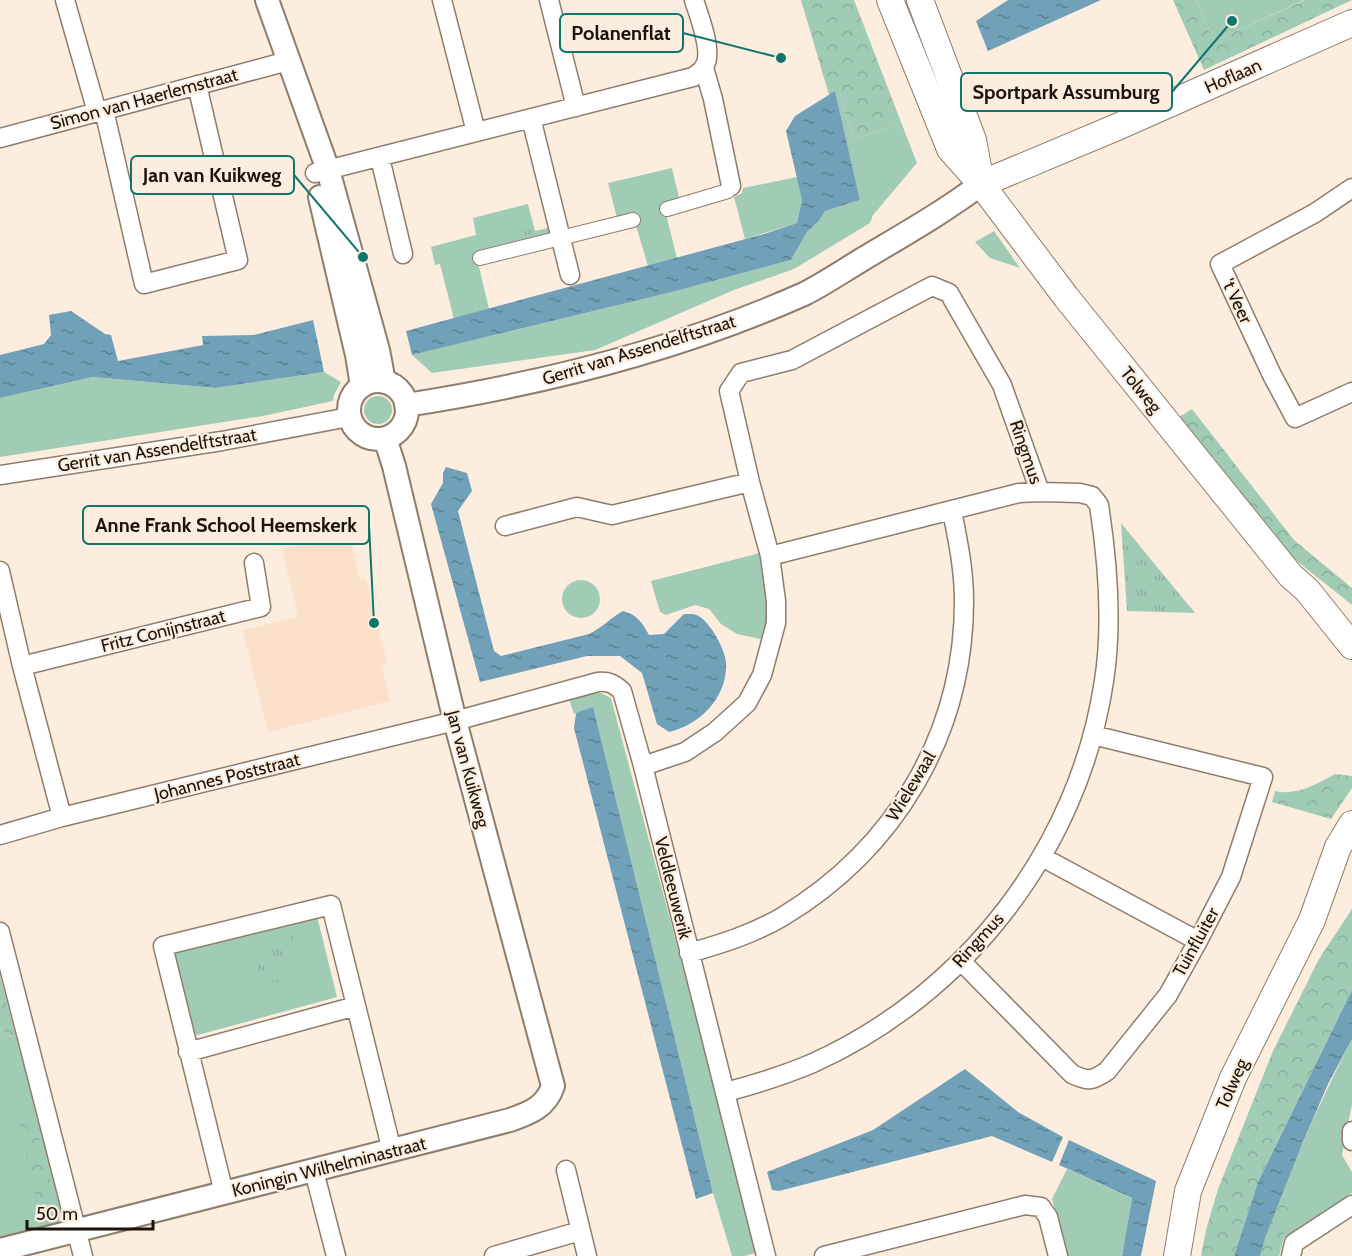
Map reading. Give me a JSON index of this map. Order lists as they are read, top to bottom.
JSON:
{
  "streets": {
    "main road": ["Hoflaan", "Tolweg"],
    "street": [
      "Simon van Haerlemstraat",
      "'t Veer",
      "Gerrit van Assendelftstraat",
      "Ringmus",
      "Fritz Conijnstraat",
      "Jan van Kuikweg",
      "Johannes Poststraat",
      "Wielewaal",
      "Veldleeuwerik",
      "Tuinfluiter",
      "Koningin Wilhelminastraat"
    ]
  },
  "crossings": [
    ["Hoflaan", "Gerrit van Assendelftstraat"],
    ["Hoflaan", "Tolweg"],
    ["Gerrit van Assendelftstraat", "Tolweg"],
    ["Gerrit van Assendelftstraat", "Jan van Kuikweg"],
    ["Ringmus", "Veldleeuwerik"],
    ["Ringmus", "Tuinfluiter"],
    ["Jan van Kuikweg", "Johannes Poststraat"],
    ["Jan van Kuikweg", "Veldleeuwerik"],
    ["Jan van Kuikweg", "Koningin Wilhelminastraat"],
    ["Johannes Poststraat", "Veldleeuwerik"],
    ["Wielewaal", "Veldleeuwerik"]
  ],
  "places": [
    "Sportpark Assumburg",
    "Polanenflat",
    "Jan van Kuikweg",
    "Anne Frank School Heemskerk"
  ],
  "scale_bar": "50 m"
}
